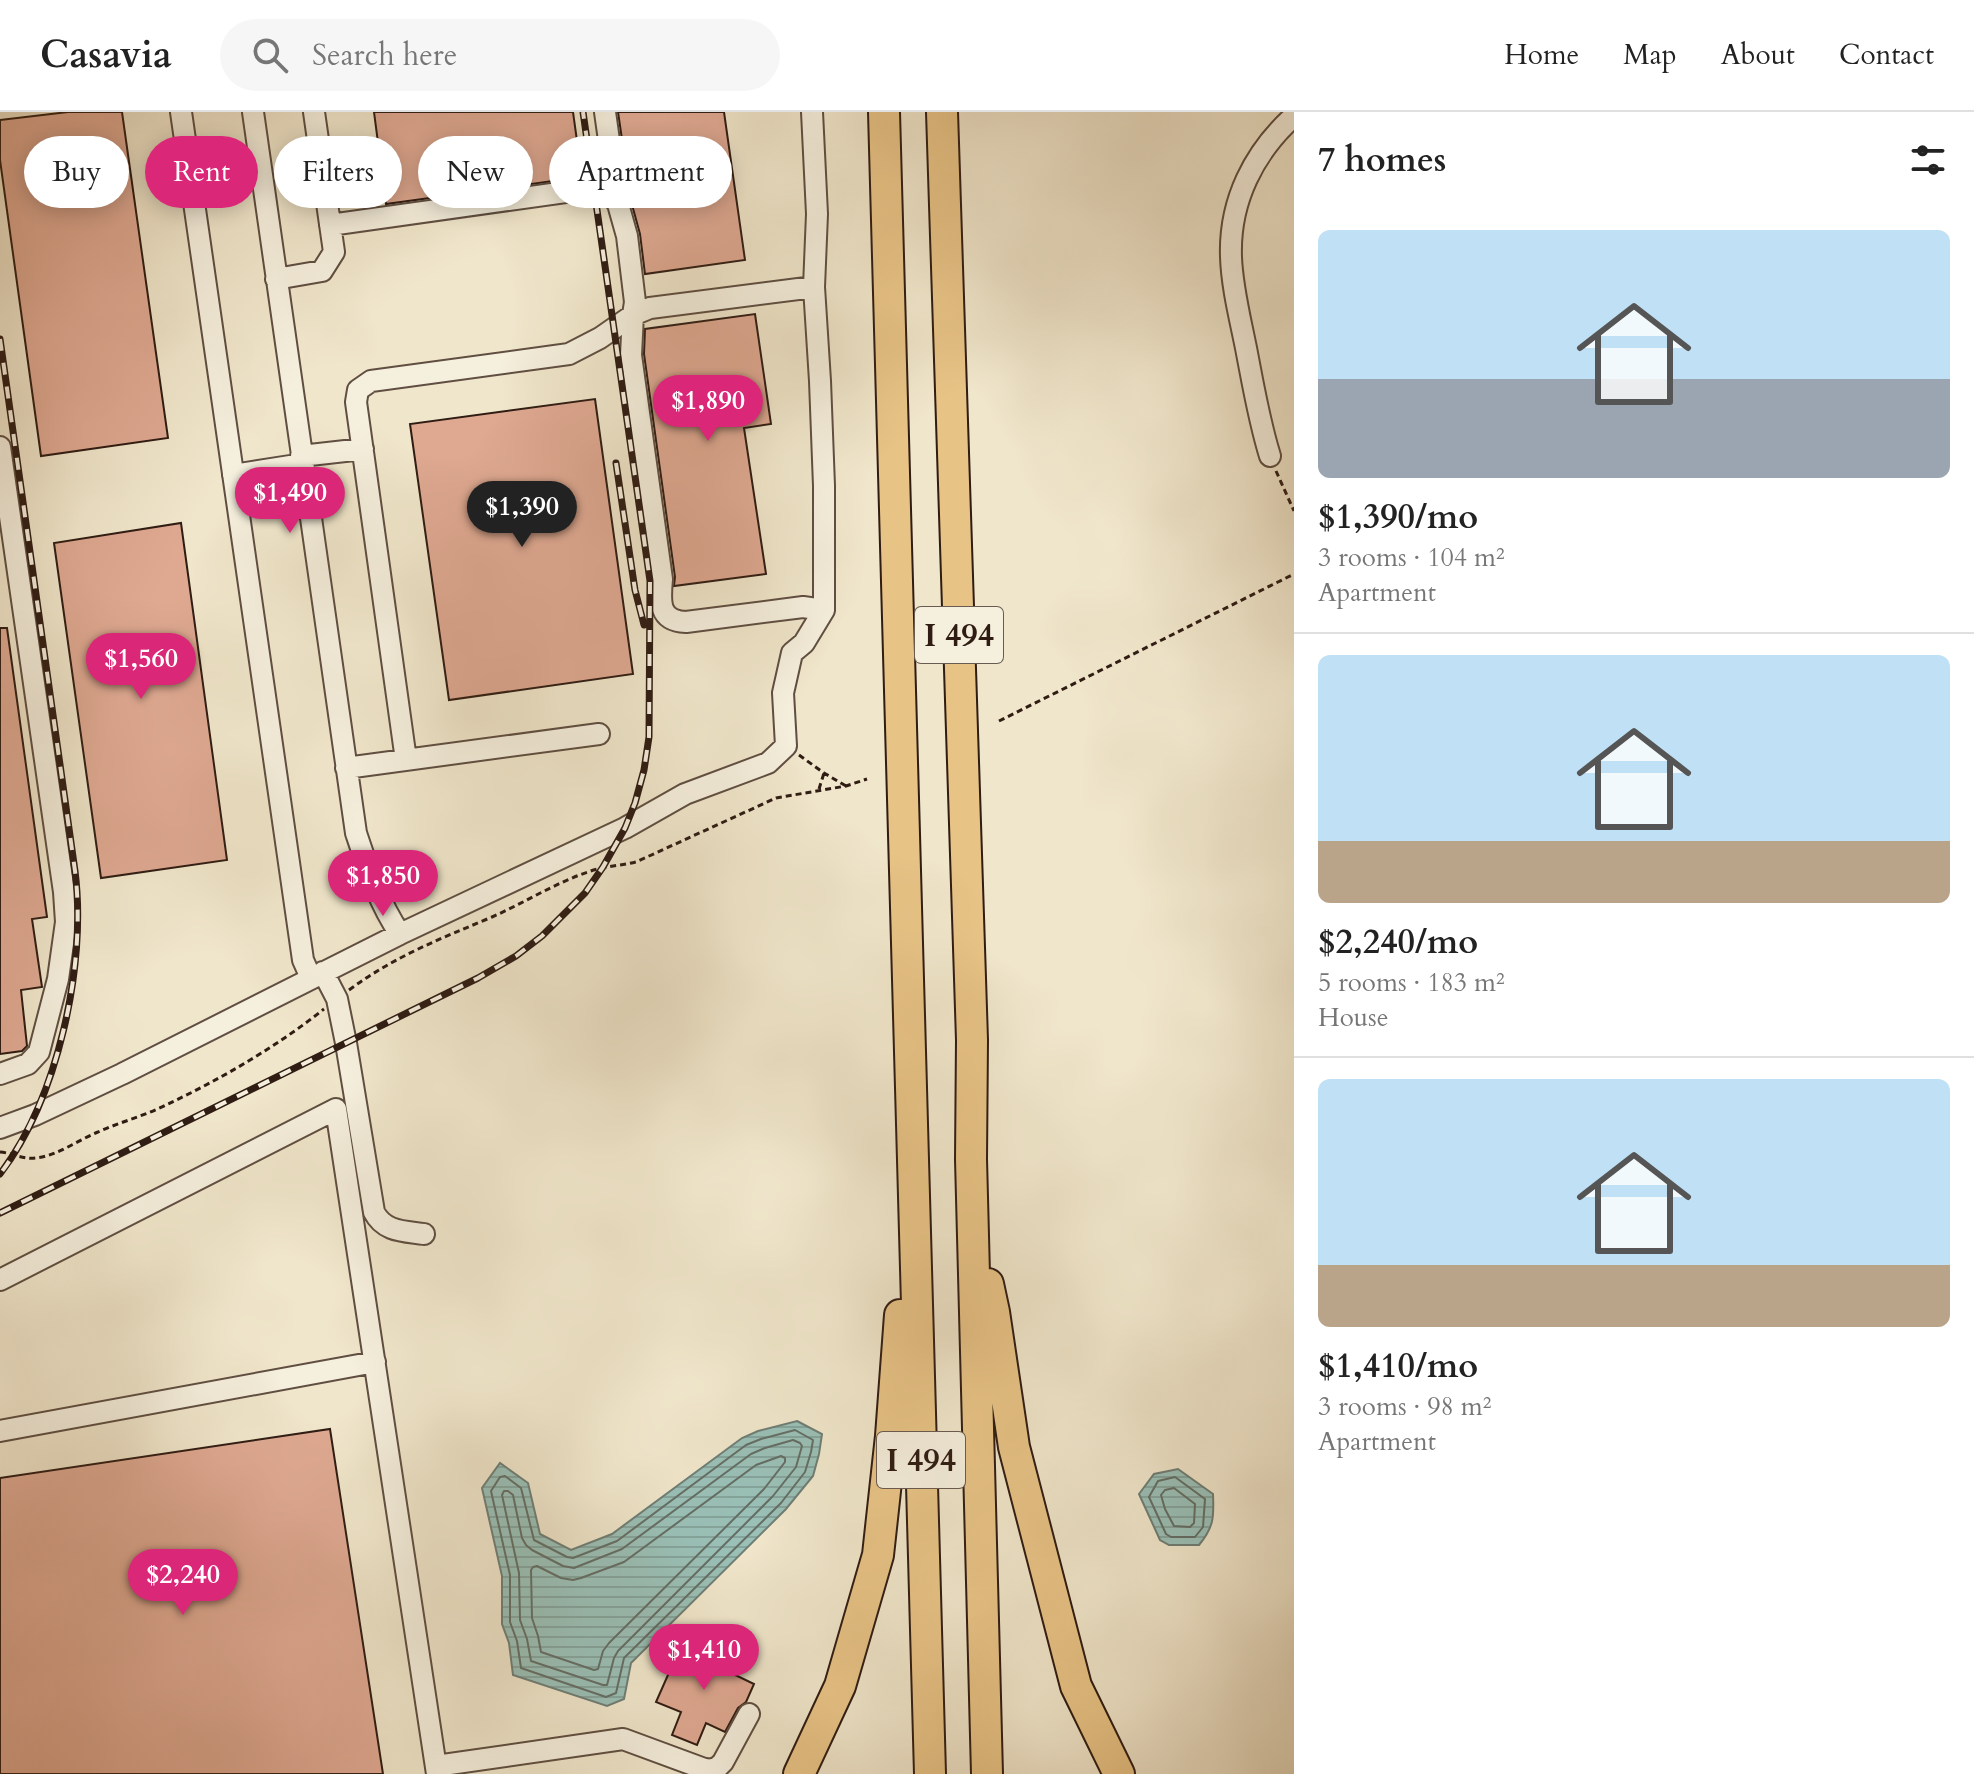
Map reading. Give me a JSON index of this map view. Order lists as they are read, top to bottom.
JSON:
{
  "streets": {
    "highway": ["I 494"]
  },
  "page": {
    "header": "Casavia",
    "search": "Search here",
    "nav": [
      "Home",
      "Map",
      "About",
      "Contact"
    ],
    "heading": "7 homes",
    "chip": [
      "Buy",
      "Rent",
      "Filters",
      "New",
      "Apartment"
    ],
    "list": [
      {
        "name": "$1,390/mo",
        "note": "3 rooms · 104 m² · Apartment"
      },
      {
        "name": "$2,240/mo",
        "note": "5 rooms · 183 m² · House"
      },
      {
        "name": "$1,410/mo",
        "note": "3 rooms · 98 m² · Apartment"
      }
    ],
    "price": [
      "$1,890",
      "$1,490",
      "$1,390",
      "$1,560",
      "$1,850",
      "$2,240",
      "$1,410"
    ]
  }
}
